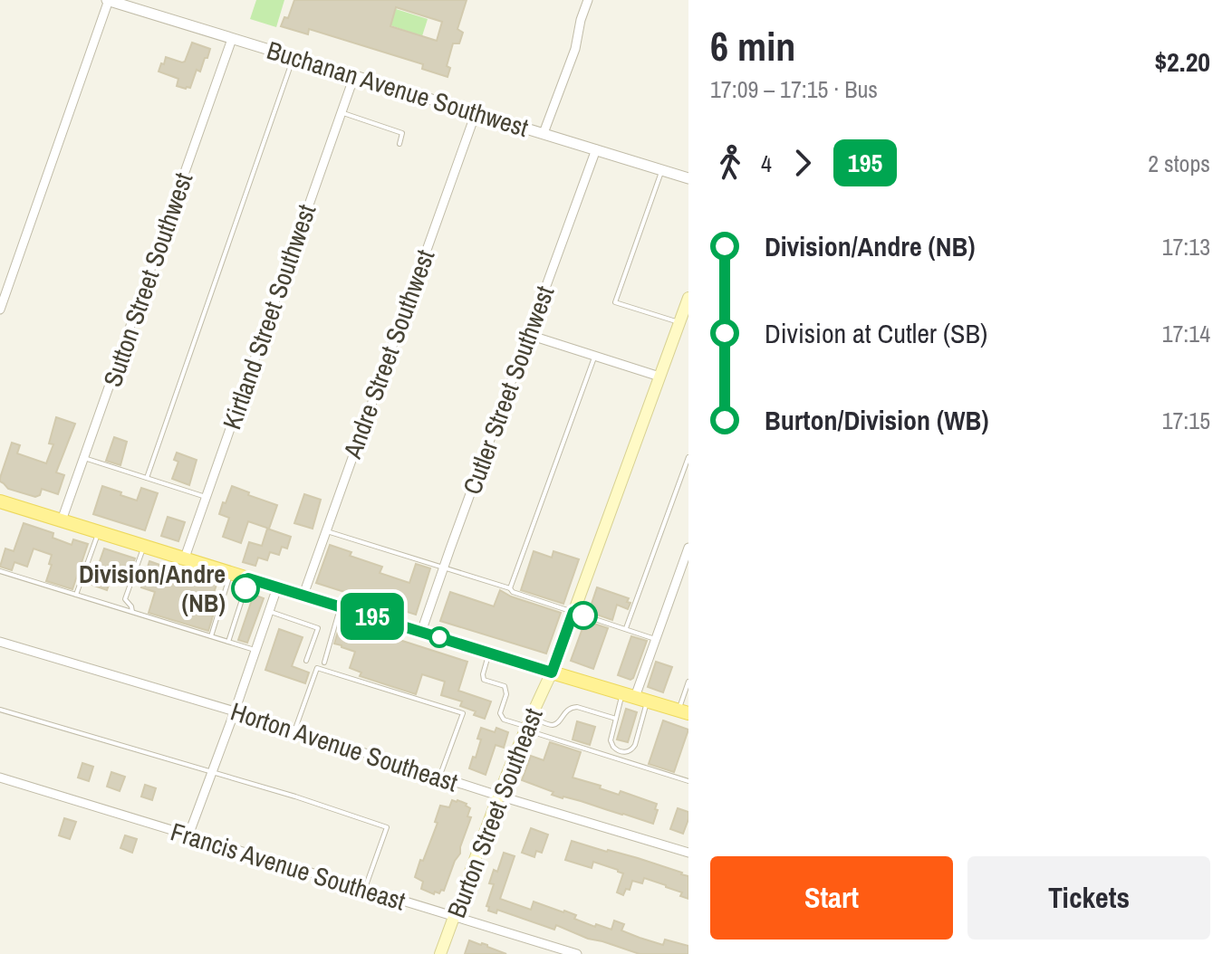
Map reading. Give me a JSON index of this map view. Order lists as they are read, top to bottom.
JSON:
{
  "streets": {
    "main road": ["Burton Street Southeast"],
    "street": [
      "Buchanan Avenue Southwest",
      "Sutton Street Southwest",
      "Kirtland Street Southwest",
      "Andre Street Southwest",
      "Cutler Street Southwest",
      "Horton Avenue Southeast",
      "Francis Avenue Southeast"
    ]
  },
  "crossings": [
    ["Buchanan Avenue Southwest", "Sutton Street Southwest"],
    ["Buchanan Avenue Southwest", "Kirtland Street Southwest"],
    ["Buchanan Avenue Southwest", "Andre Street Southwest"],
    ["Buchanan Avenue Southwest", "Cutler Street Southwest"],
    ["Horton Avenue Southeast", "Burton Street Southeast"],
    ["Burton Street Southeast", "Francis Avenue Southeast"]
  ],
  "places": ["Division/Andre (NB)"],
  "lines": ["bus line 195"],
  "page": {
    "on_map": "195",
    "heading": ["6 min", "17:09 – 17:15 · Bus", "$2.20"],
    "legs": ["4", "195", "2 stops"],
    "list": [
      {
        "name": "Division/Andre (NB)",
        "value": "17:13"
      },
      {
        "name": "Division at Cutler (SB)",
        "value": "17:14"
      },
      {
        "name": "Burton/Division (WB)",
        "value": "17:15"
      }
    ],
    "buttons": ["Start", "Tickets"]
  }
}
